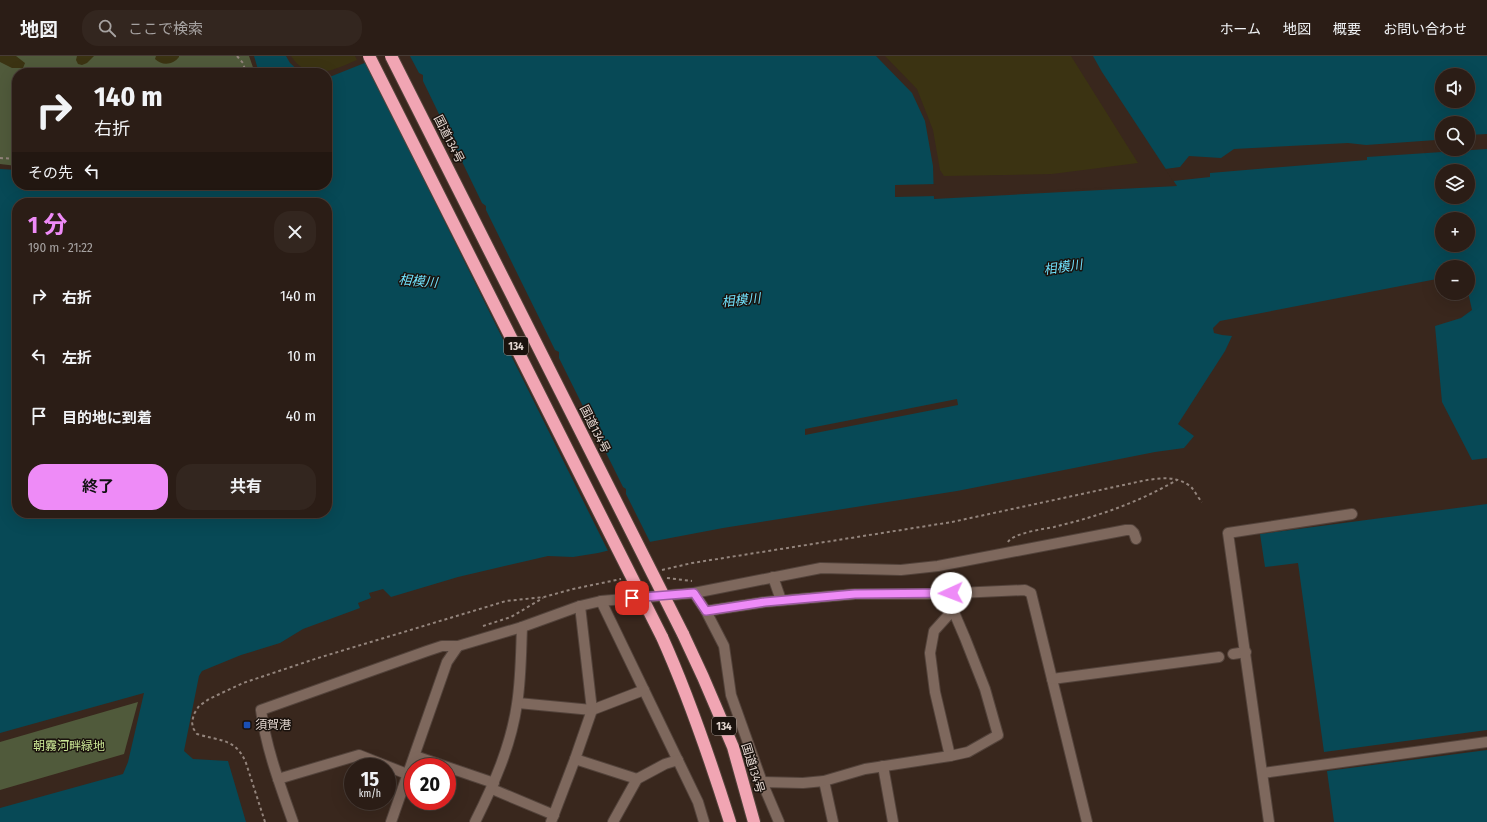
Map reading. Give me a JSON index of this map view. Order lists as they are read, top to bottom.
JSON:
{
  "streets": {
    "highway": ["国道134号", "134"]
  },
  "water": ["相模川"],
  "parks": ["朝霧河畔緑地"],
  "places": {
    "transit": ["須賀港"]
  },
  "page": {
    "header": "地図",
    "search": "ここで検索",
    "nav": [
      "ホーム",
      "地図",
      "概要",
      "お問い合わせ"
    ],
    "map_buttons": ["+", "−"],
    "turn": ["140 m", "右折"],
    "then": "その先",
    "heading": ["1 分", "190 m · 21:22"],
    "list": [
      {
        "name": "右折",
        "value": "140 m"
      },
      {
        "name": "左折",
        "value": "10 m"
      },
      {
        "name": "目的地に到着",
        "value": "40 m"
      }
    ],
    "buttons": ["終了", "共有"],
    "speed": "15 km/h",
    "limit": "20"
  }
}
